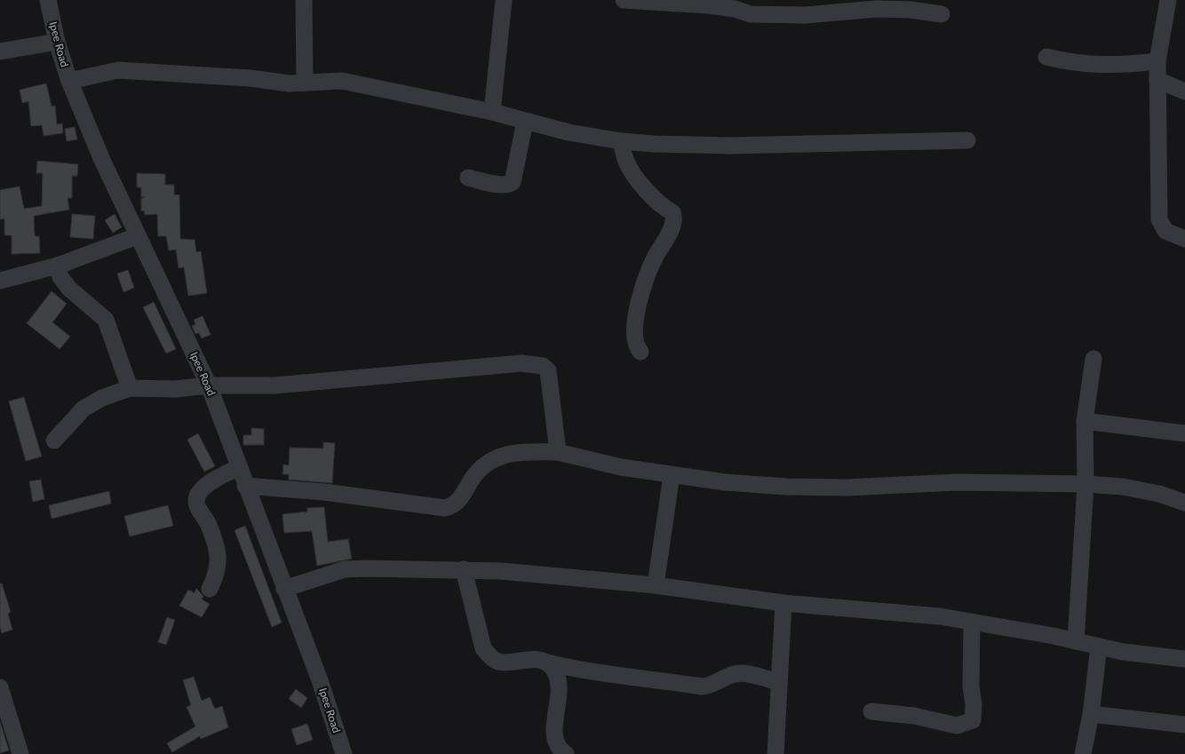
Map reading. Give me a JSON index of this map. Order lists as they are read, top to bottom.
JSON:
{
  "streets": {
    "street": ["Ipee Road"]
  }
}
